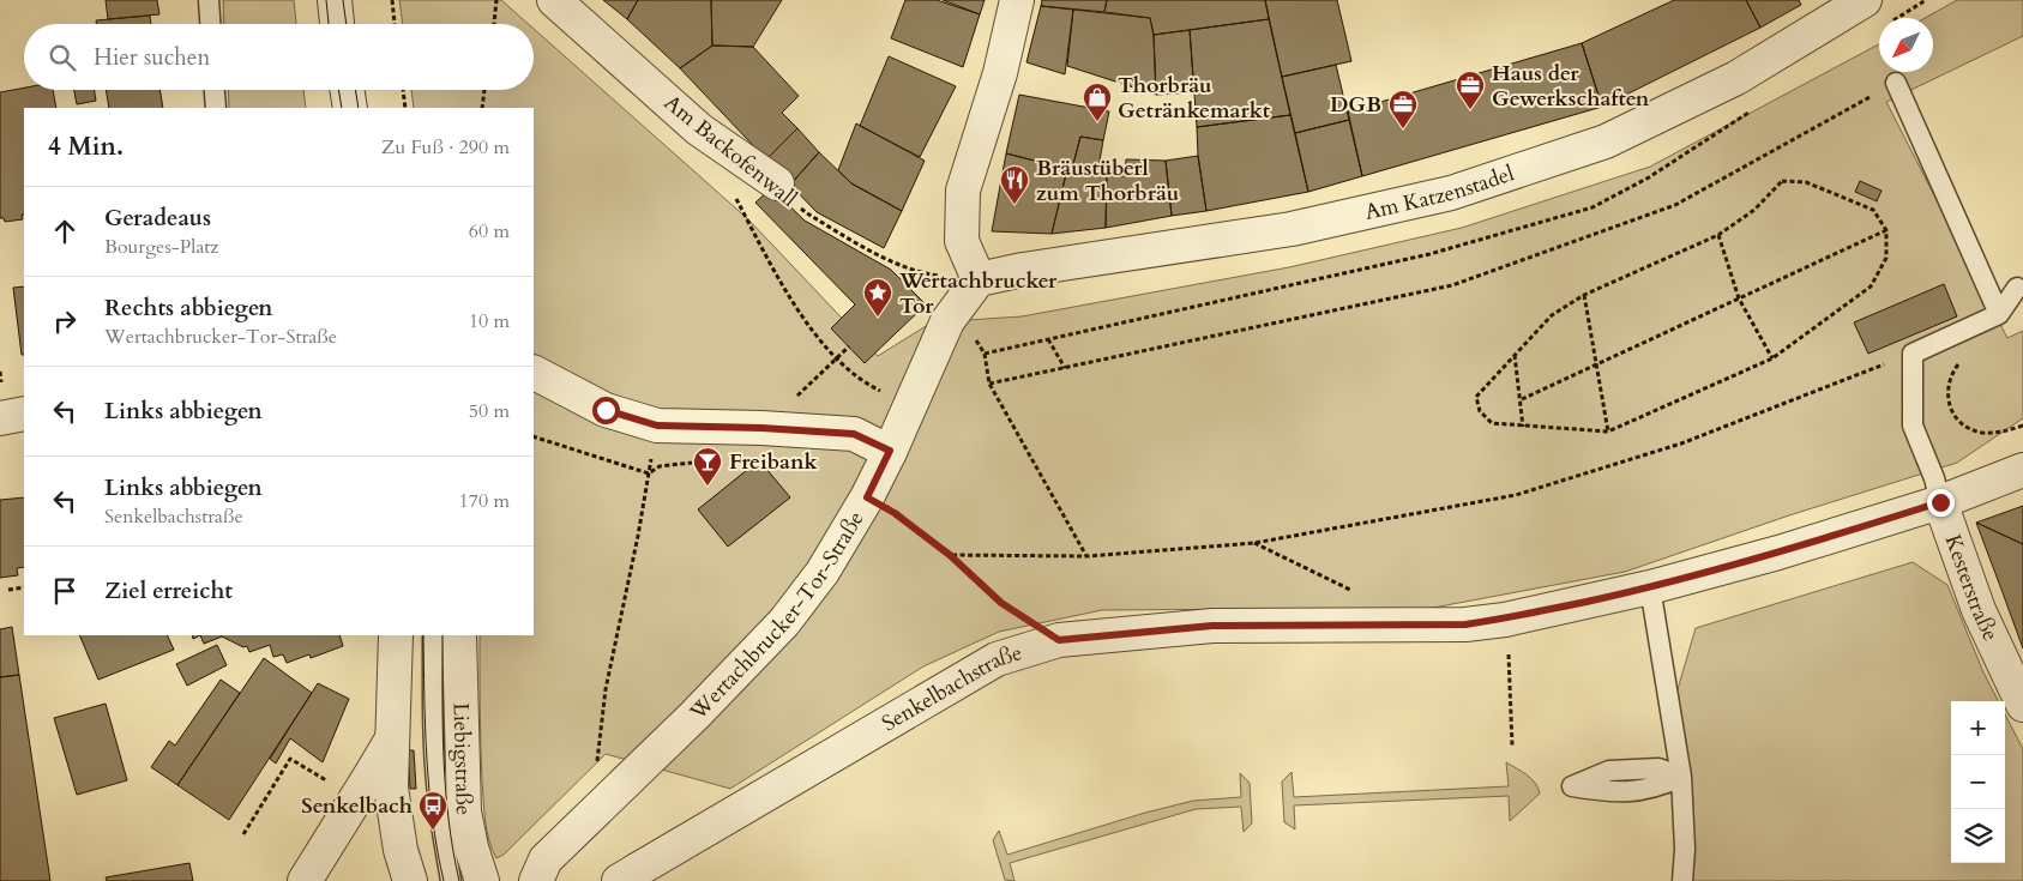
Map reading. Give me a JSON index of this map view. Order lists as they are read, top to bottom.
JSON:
{
  "streets": {
    "street": [
      "Am Backofenwall",
      "Am Katzenstadel",
      "Kesterstraße",
      "Wertachbrucker-Tor-Straße",
      "Senkelbachstraße",
      "Liebigstraße"
    ]
  },
  "crossings": [
    ["Am Katzenstadel", "Wertachbrucker-Tor-Straße"],
    ["Kesterstraße", "Senkelbachstraße"]
  ],
  "places": {
    "office": ["Haus der Gewerkschaften", "DGB"],
    "shop": ["Thorbräu Getränkemarkt"],
    "restaurant": ["Bräustüberl zum Thorbräu"],
    "place": ["Wertachbrucker Tor"],
    "bar": ["Freibank"],
    "bus stop": ["Senkelbach"]
  },
  "north": "bottom left",
  "page": {
    "search": "Hier suchen",
    "heading": ["4 Min.", "Zu Fuß · 290 m"],
    "list": [
      ["Geradeaus", "Bourges-Platz", "60 m"],
      ["Rechts abbiegen", "Wertachbrucker-Tor-Straße", "10 m"],
      ["Links abbiegen", "50 m"],
      ["Links abbiegen", "Senkelbachstraße", "170 m"],
      "Ziel erreicht"
    ],
    "map_buttons": ["+", "−"]
  }
}
